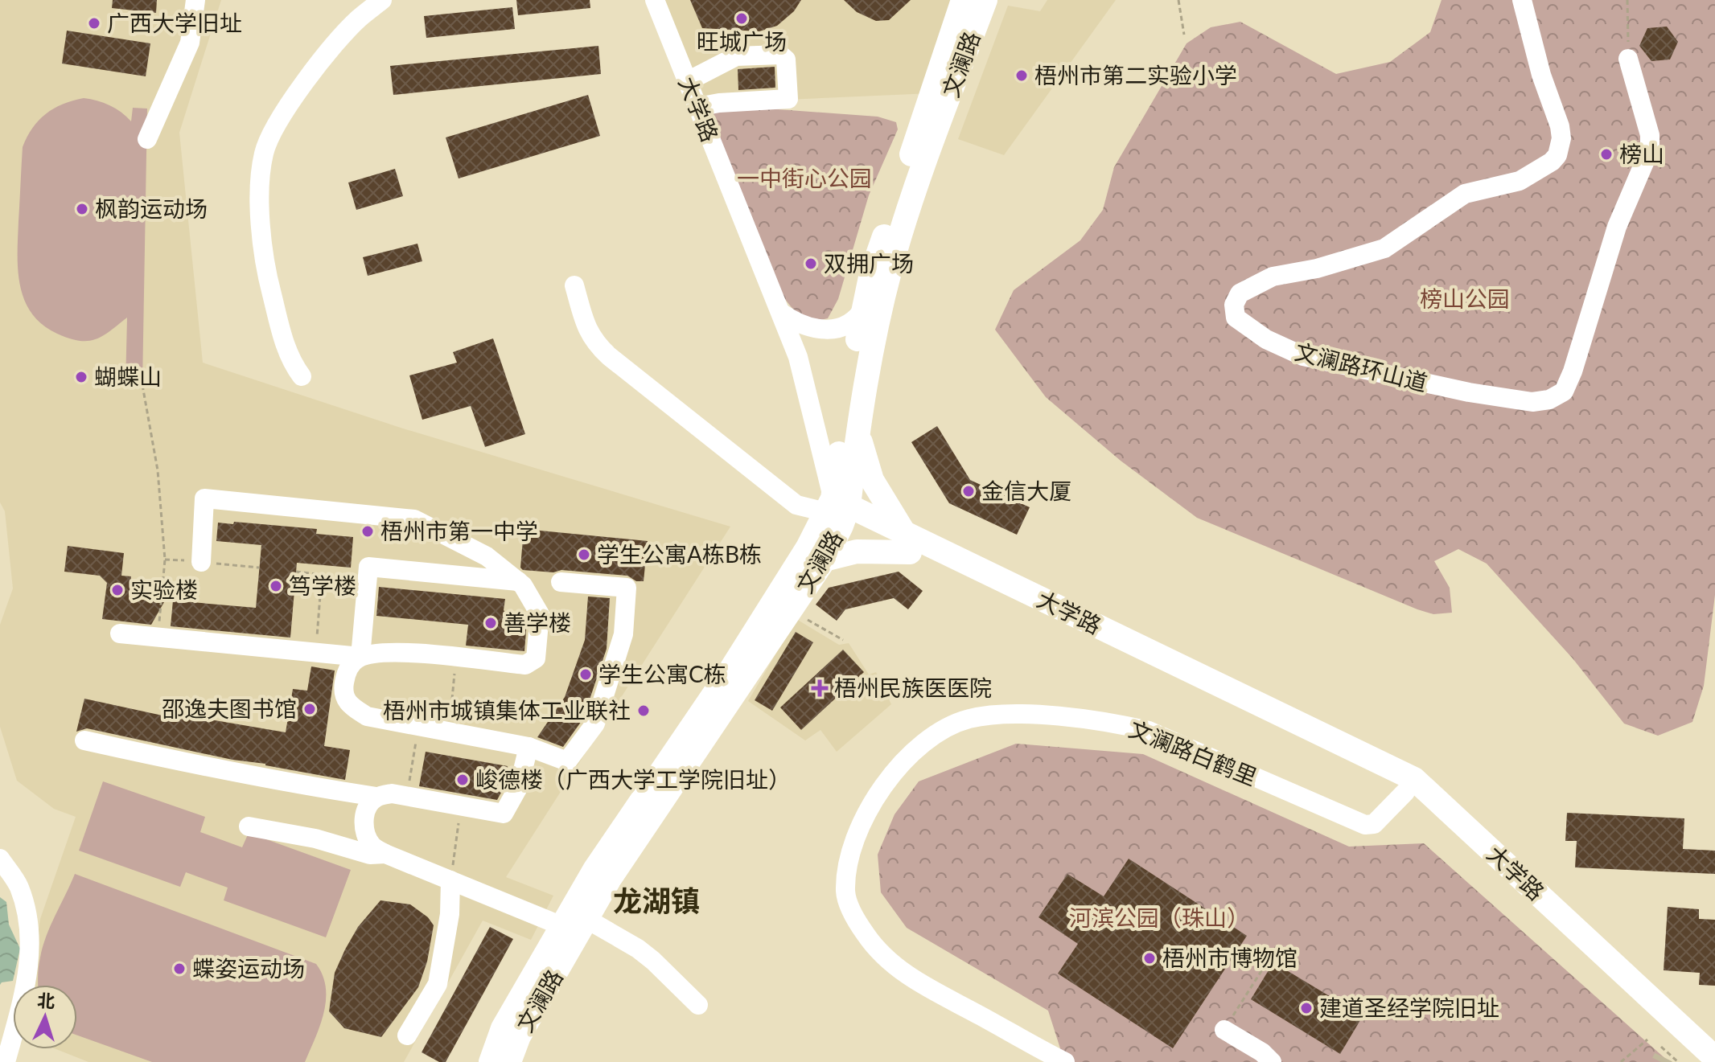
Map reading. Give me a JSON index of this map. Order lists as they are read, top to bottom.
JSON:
{
  "streets": {
    "main road": ["文澜路", "大学路"],
    "street": ["文澜路环山道", "文澜路白鹤里"]
  },
  "crossings": [
    ["文澜路", "大学路"],
    ["大学路", "文澜路白鹤里"]
  ],
  "districts": ["龙湖镇"],
  "parks": ["一中街心公园", "榜山公园", "河滨公园（珠山）"],
  "places": {
    "other": [
      "旺城广场",
      "广西大学旧址",
      "梧州市第二实验小学",
      "榜山",
      "枫韵运动场",
      "双拥广场",
      "蝴蝶山",
      "金信大厦",
      "梧州市第一中学",
      "学生公寓A栋B栋",
      "笃学楼",
      "实验楼",
      "善学楼",
      "学生公寓C栋",
      "邵逸夫图书馆",
      "梧州市城镇集体工业联社",
      "峻德楼（广西大学工学院旧址）",
      "梧州市博物馆",
      "蝶姿运动场",
      "建道圣经学院旧址"
    ],
    "health": ["梧州民族医医院"]
  },
  "north": "top"
}
